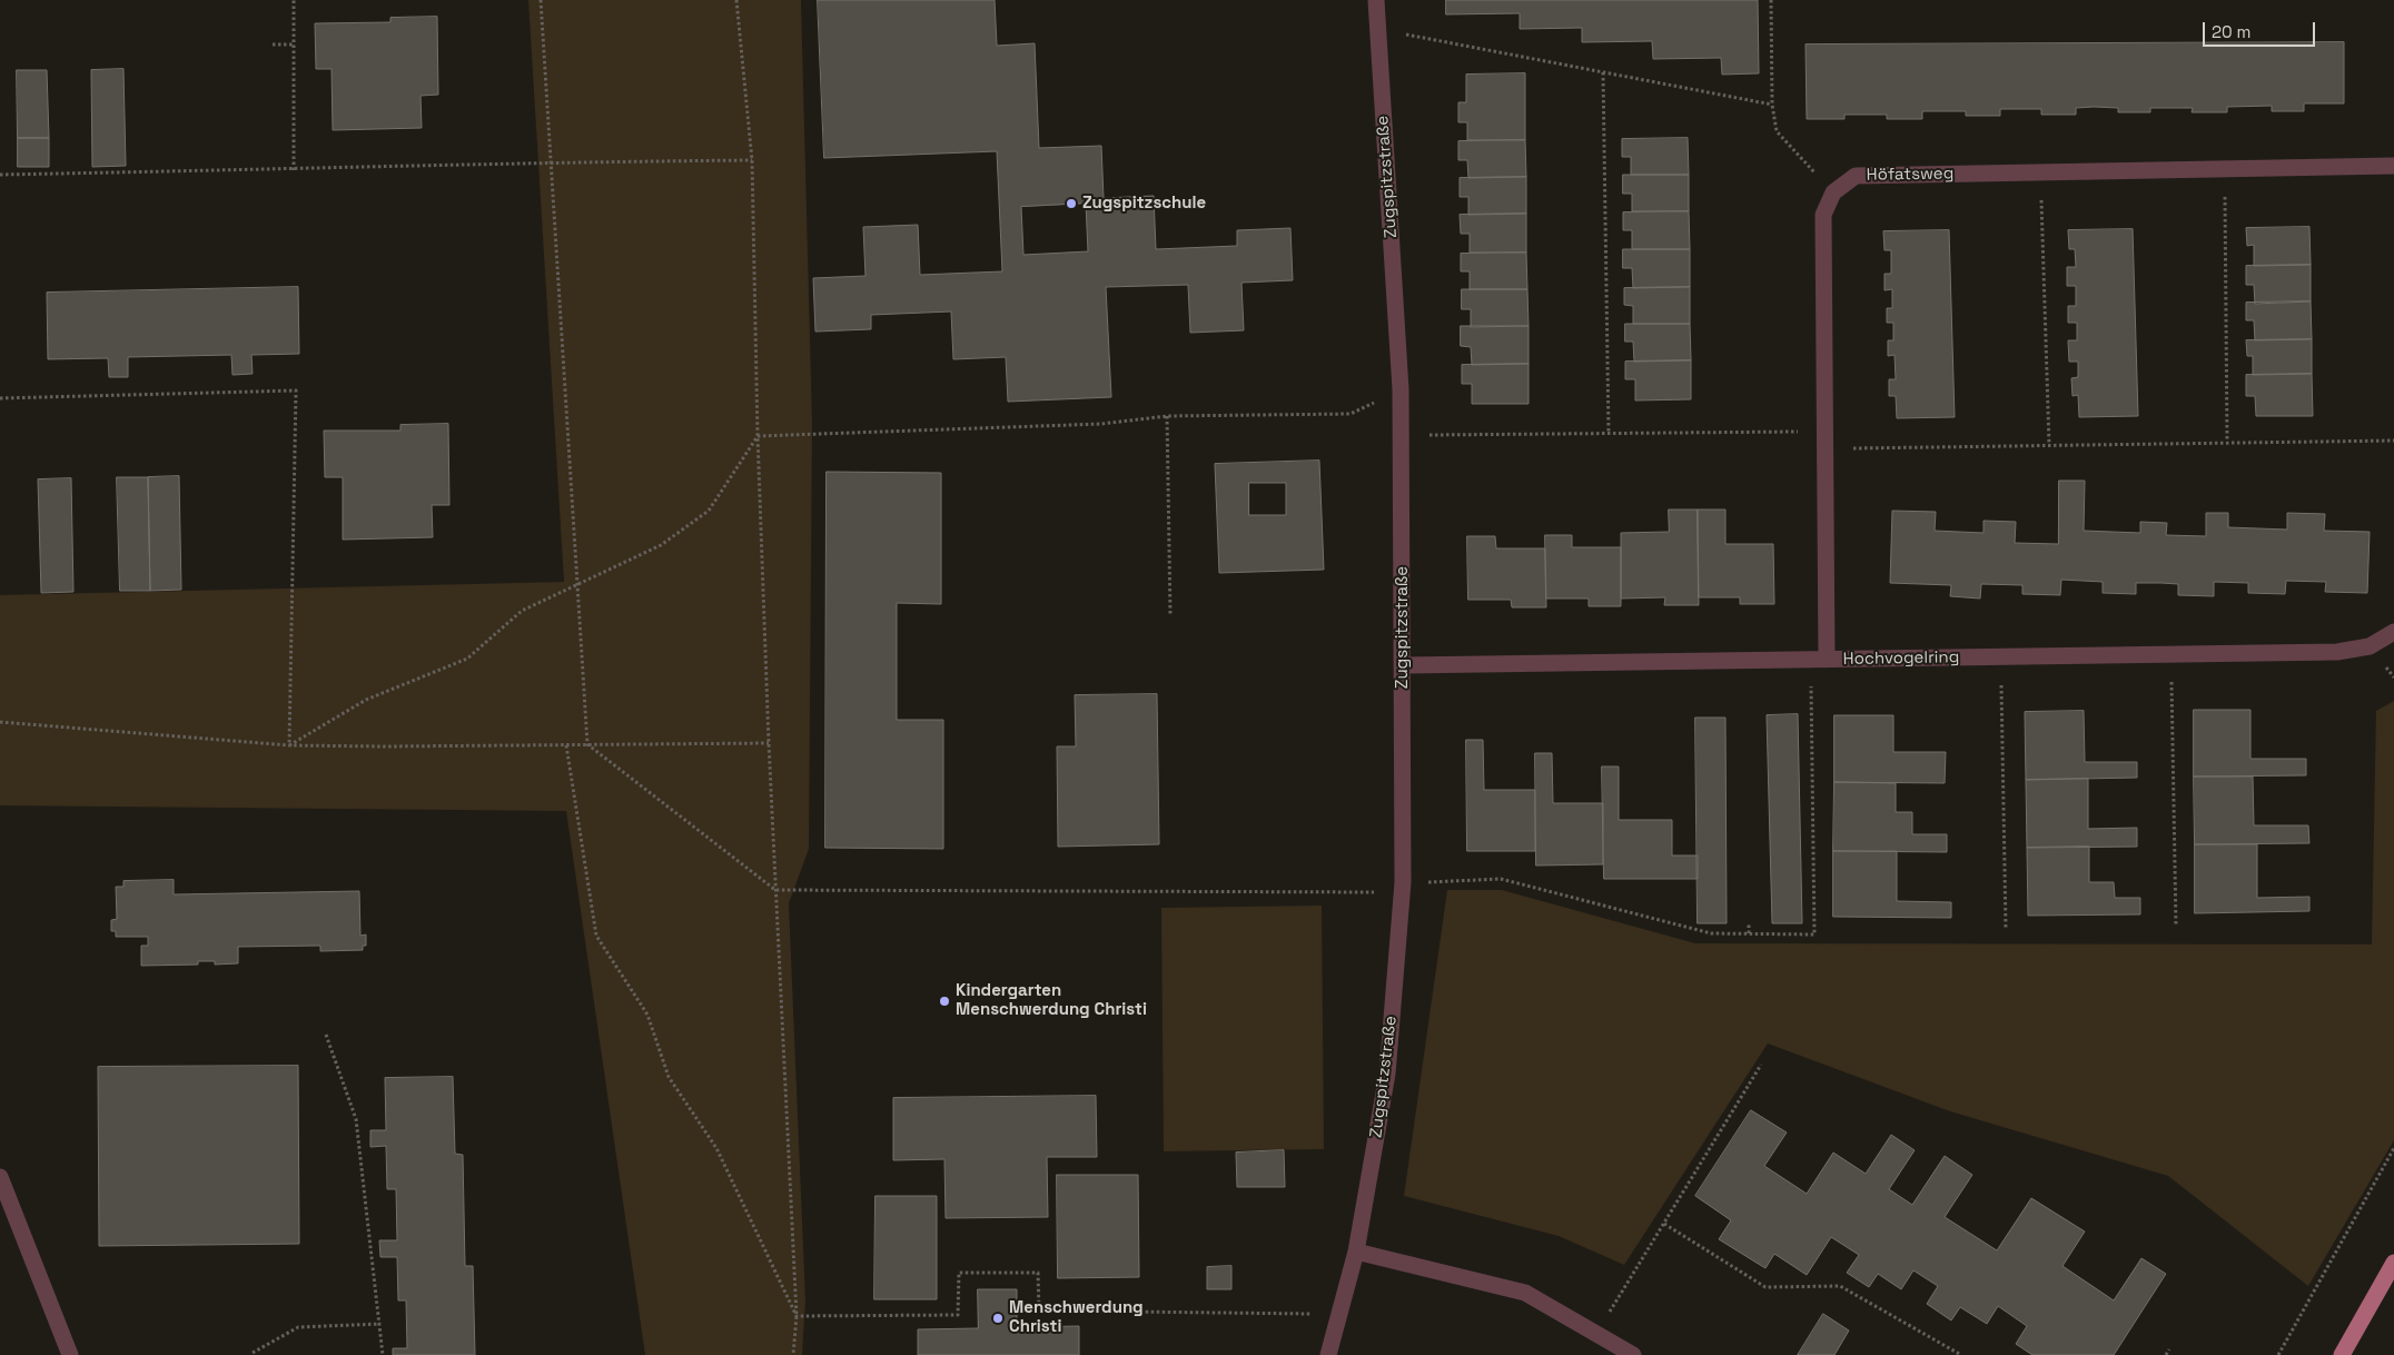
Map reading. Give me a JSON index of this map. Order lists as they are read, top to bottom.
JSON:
{
  "streets": {
    "street": ["Höfatsweg", "Zugspitzstraße", "Hochvogelring"]
  },
  "crossings": [
    ["Zugspitzstraße", "Hochvogelring"]
  ],
  "places": ["Zugspitzschule", "Kindergarten Menschwerdung Christi", "Menschwerdung Christi"],
  "scale_bar": "20 m"
}
